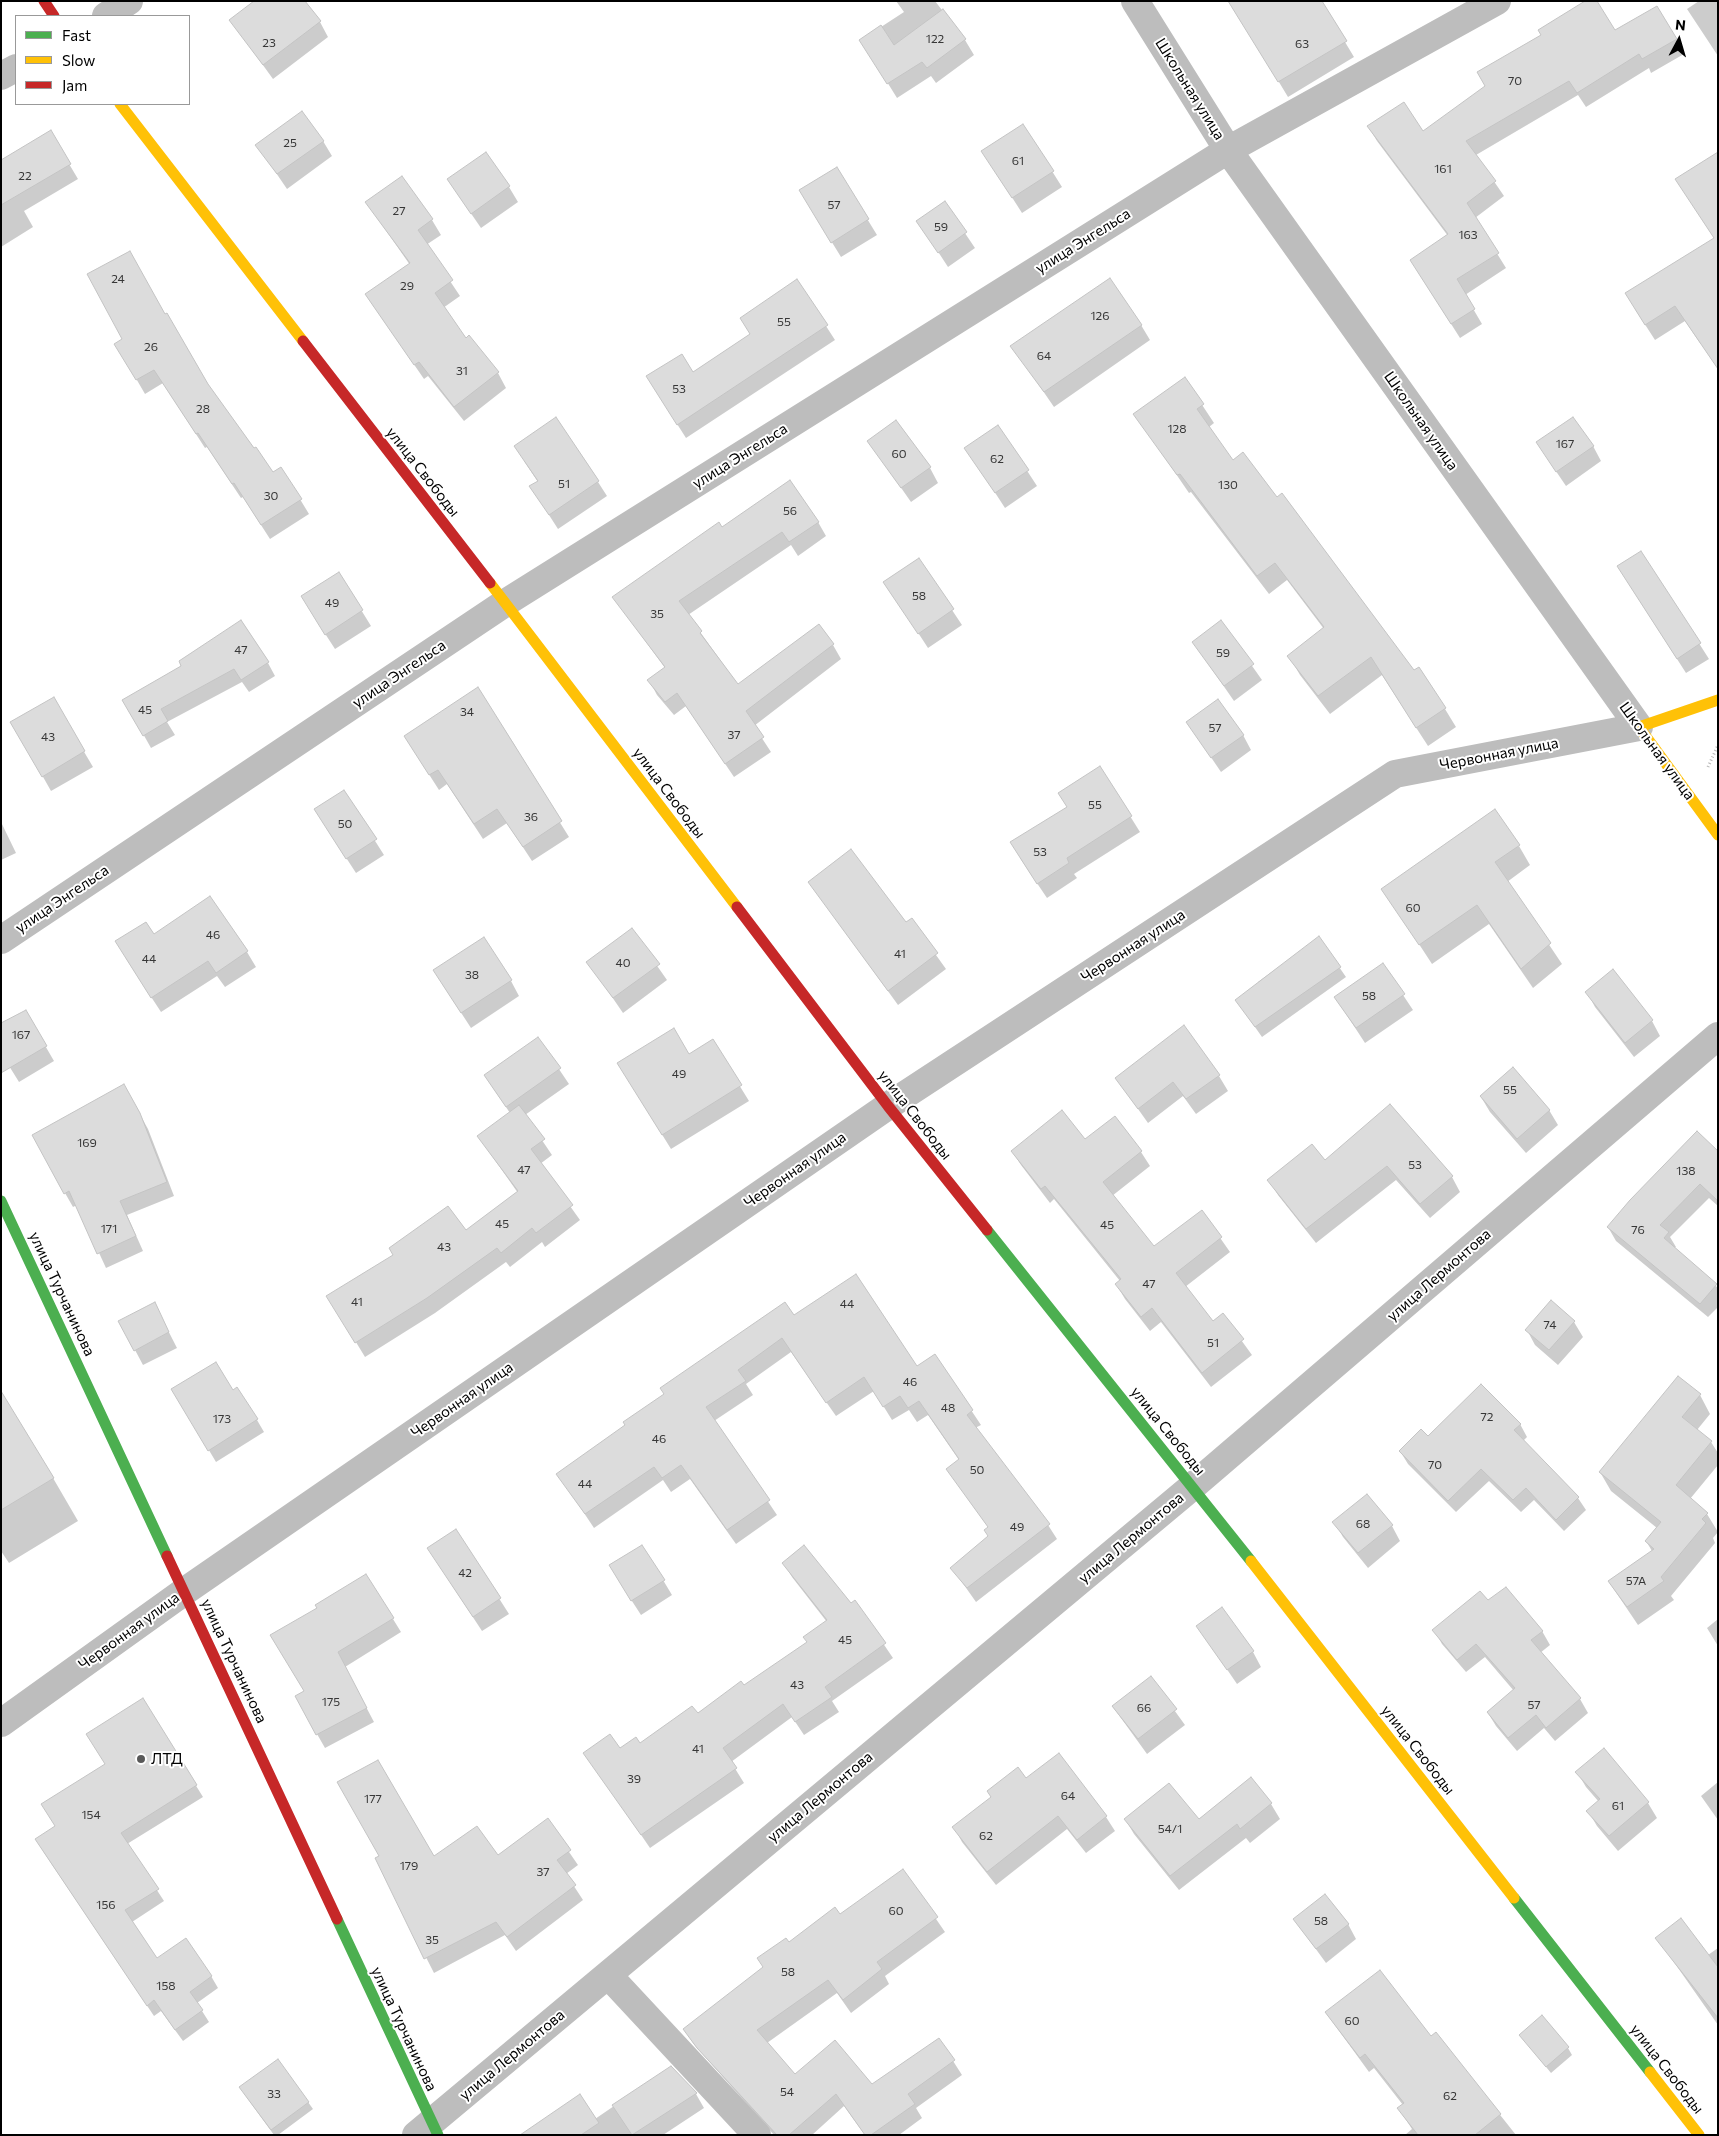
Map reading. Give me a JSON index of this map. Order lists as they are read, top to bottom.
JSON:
{
  "streets": {
    "street": [
      "Школьная улица",
      "улица Энгельса",
      "улица Свободы",
      "Червонная улица",
      "улица Лермонтова",
      "улица Турчанинова"
    ]
  },
  "crossings": [
    ["Школьная улица", "улица Энгельса"],
    ["Школьная улица", "Червонная улица"],
    ["улица Энгельса", "улица Свободы"],
    ["улица Свободы", "Червонная улица"],
    ["улица Свободы", "улица Лермонтова"],
    ["Червонная улица", "улица Турчанинова"],
    ["улица Лермонтова", "улица Турчанинова"]
  ],
  "places": ["ЛТД"],
  "house_numbers": [
    "122",
    "23",
    "63",
    "70",
    "25",
    "61",
    "161",
    "22",
    "57",
    "27",
    "59",
    "163",
    "24",
    "29",
    "126",
    "55",
    "26",
    "64",
    "31",
    "53",
    "28",
    "128",
    "167",
    "60",
    "62",
    "51",
    "130",
    "30",
    "56",
    "58",
    "49",
    "35",
    "47",
    "59",
    "45",
    "34",
    "57",
    "37",
    "43",
    "55",
    "36",
    "50",
    "53",
    "60",
    "46",
    "41",
    "44",
    "40",
    "38",
    "58",
    "167",
    "49",
    "55",
    "169",
    "53",
    "47",
    "138",
    "45",
    "45",
    "171",
    "76",
    "43",
    "47",
    "41",
    "44",
    "74",
    "51",
    "46",
    "48",
    "72",
    "173",
    "46",
    "70",
    "50",
    "44",
    "68",
    "49",
    "42",
    "57А",
    "45",
    "43",
    "175",
    "57",
    "66",
    "41",
    "39",
    "64",
    "177",
    "61",
    "154",
    "54/1",
    "62",
    "179",
    "37",
    "156",
    "60",
    "58",
    "35",
    "58",
    "158",
    "60",
    "54",
    "33",
    "62"
  ],
  "legend": ["Fast", "Slow", "Jam"],
  "north": "top"
}
